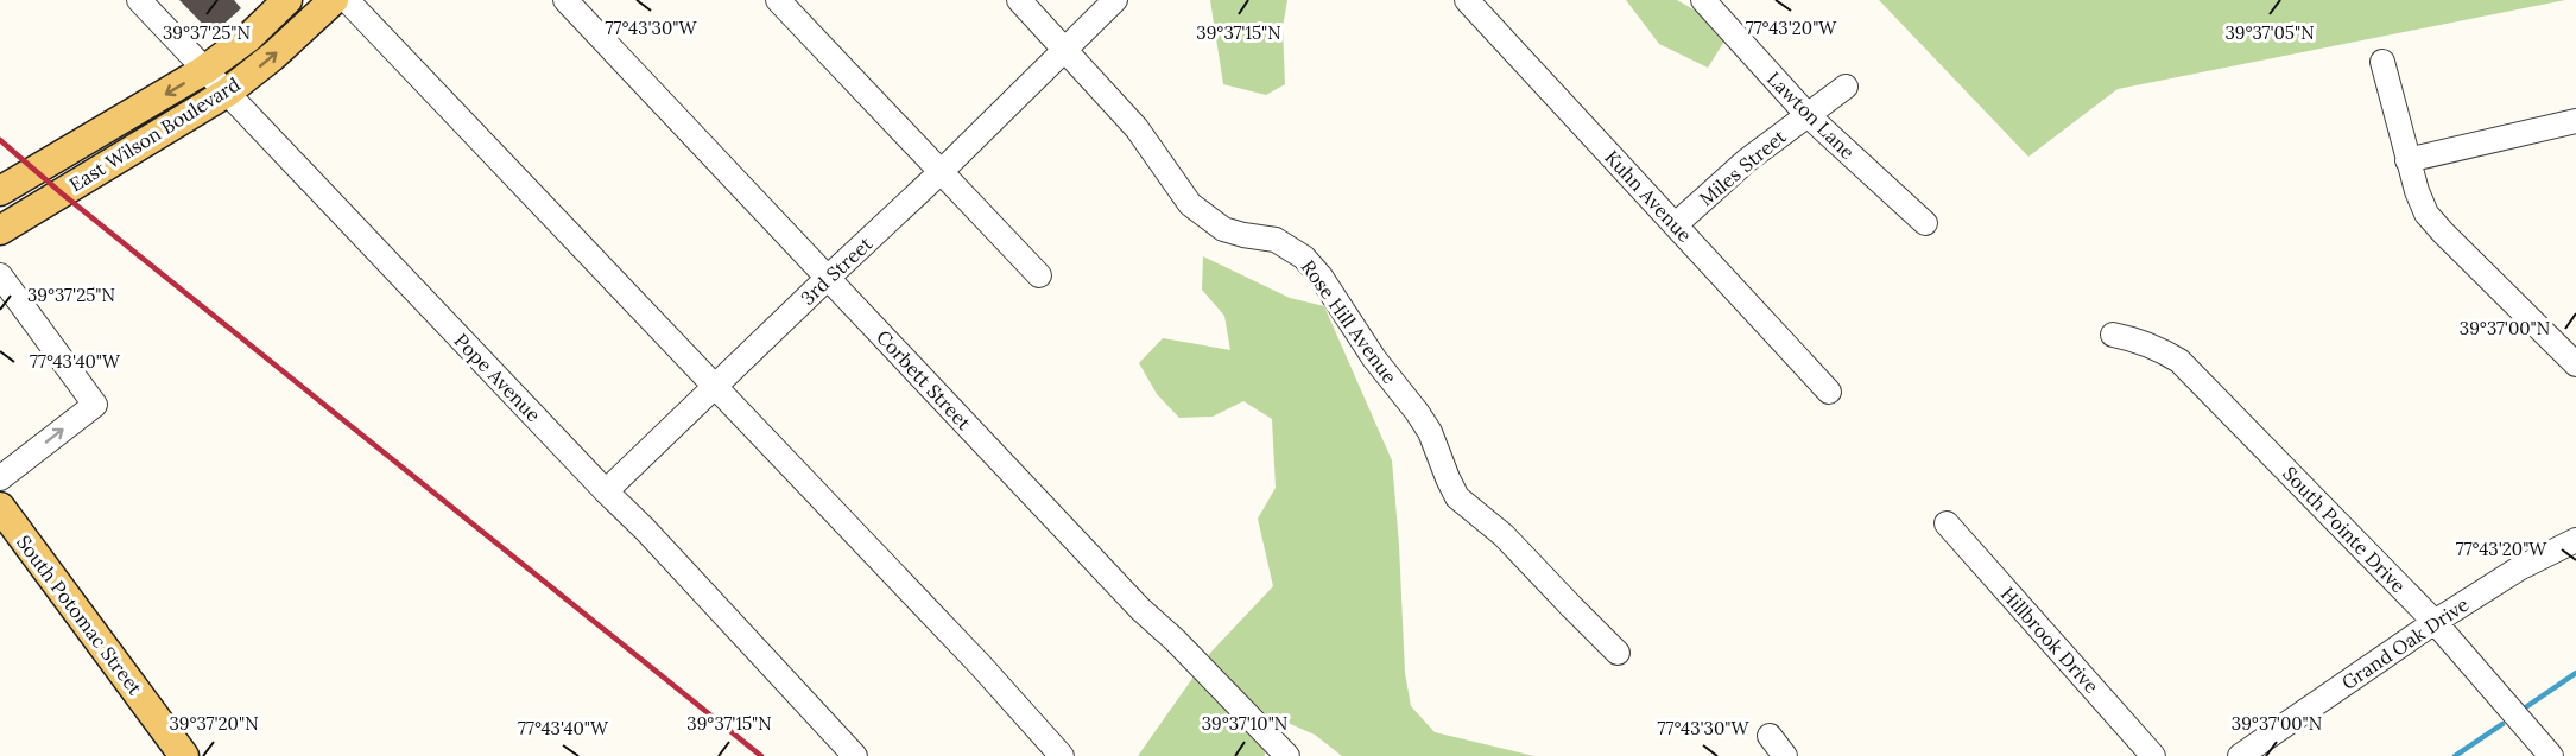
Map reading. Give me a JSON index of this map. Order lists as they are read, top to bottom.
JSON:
{
  "streets": {
    "main road": ["East Wilson Boulevard", "South Potomac Street"],
    "street": [
      "Lawton Lane",
      "Miles Street",
      "Kuhn Avenue",
      "3rd Street",
      "Rose Hill Avenue",
      "Pope Avenue",
      "Corbett Street",
      "South Pointe Drive",
      "Hillbrook Drive",
      "Grand Oak Drive"
    ]
  },
  "crossings": [
    ["Lawton Lane", "Miles Street"],
    ["East Wilson Boulevard", "Pope Avenue"],
    ["Miles Street", "Kuhn Avenue"],
    ["3rd Street", "Rose Hill Avenue"],
    ["3rd Street", "Pope Avenue"],
    ["3rd Street", "Corbett Street"],
    ["South Pointe Drive", "Grand Oak Drive"]
  ],
  "coordinates": [
    "77°43'30\"W",
    "77°43'20\"W",
    "39°37'25\"N",
    "39°37'15\"N",
    "39°37'05\"N",
    "39°37'00\"N",
    "77°43'40\"W",
    "39°37'20\"N",
    "39°37'10\"N"
  ]
}
